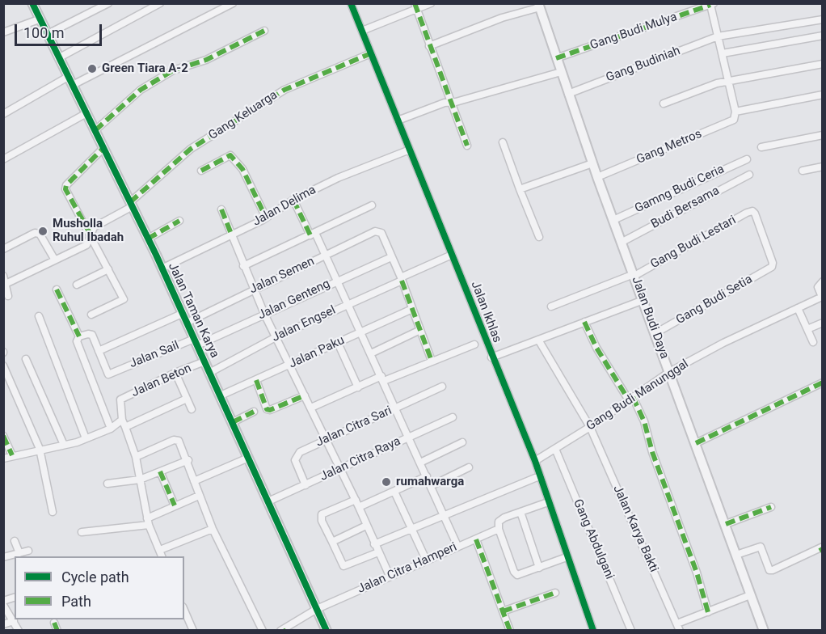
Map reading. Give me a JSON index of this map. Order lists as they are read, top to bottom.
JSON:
{
  "streets": {
    "street": [
      "Gang Budi Mulya",
      "Gang Budiniah",
      "Gang Keluarga",
      "Gang Metros",
      "Gamng Budi Ceria",
      "Jalan Delima",
      "Budi Bersama",
      "Gang Budi Lestari",
      "Jalan Semen",
      "Jalan Genteng",
      "Gang Budi Setia",
      "Jalan Taman Karya",
      "Jalan Ikhlas",
      "Jalan Budi Daya",
      "Jalan Engsel",
      "Jalan Paku",
      "Jalan Sail",
      "Jalan Beton",
      "Gang Budi Manunggal",
      "Jalan Citra Sari",
      "Jalan Citra Raya",
      "Jalan Karya Bakti",
      "Gang Abdulgani",
      "Jalan Citra Hamperi"
    ]
  },
  "crossings": [
    ["Gang Budi Mulya", "Jalan Budi Daya"],
    ["Gang Budiniah", "Jalan Budi Daya"],
    ["Gang Keluarga", "Jalan Taman Karya"],
    ["Gang Keluarga", "Jalan Ikhlas"],
    ["Gang Metros", "Jalan Budi Daya"],
    ["Gamng Budi Ceria", "Jalan Budi Daya"],
    ["Jalan Delima", "Jalan Taman Karya"],
    ["Jalan Delima", "Jalan Ikhlas"],
    ["Budi Bersama", "Jalan Budi Daya"],
    ["Gang Budi Lestari", "Gang Budi Setia"],
    ["Gang Budi Lestari", "Jalan Budi Daya"],
    ["Jalan Semen", "Jalan Genteng"],
    ["Jalan Semen", "Jalan Taman Karya"],
    ["Jalan Genteng", "Jalan Taman Karya"],
    ["Jalan Genteng", "Jalan Sail"],
    ["Gang Budi Setia", "Jalan Budi Daya"],
    ["Jalan Taman Karya", "Jalan Engsel"],
    ["Jalan Taman Karya", "Jalan Paku"],
    ["Jalan Taman Karya", "Jalan Sail"],
    ["Jalan Taman Karya", "Jalan Beton"],
    ["Jalan Taman Karya", "Jalan Citra Raya"],
    ["Jalan Taman Karya", "Jalan Citra Hamperi"],
    ["Jalan Ikhlas", "Jalan Engsel"],
    ["Jalan Ikhlas", "Gang Budi Manunggal"],
    ["Jalan Budi Daya", "Gang Budi Manunggal"],
    ["Gang Budi Manunggal", "Jalan Karya Bakti"],
    ["Gang Budi Manunggal", "Gang Abdulgani"],
    ["Jalan Citra Sari", "Jalan Citra Raya"]
  ],
  "places": ["Green Tiara A-2", "Musholla Ruhul Ibadah", "rumahwarga"],
  "legend": ["Cycle path", "Path"],
  "scale_bar": "100 m"
}
